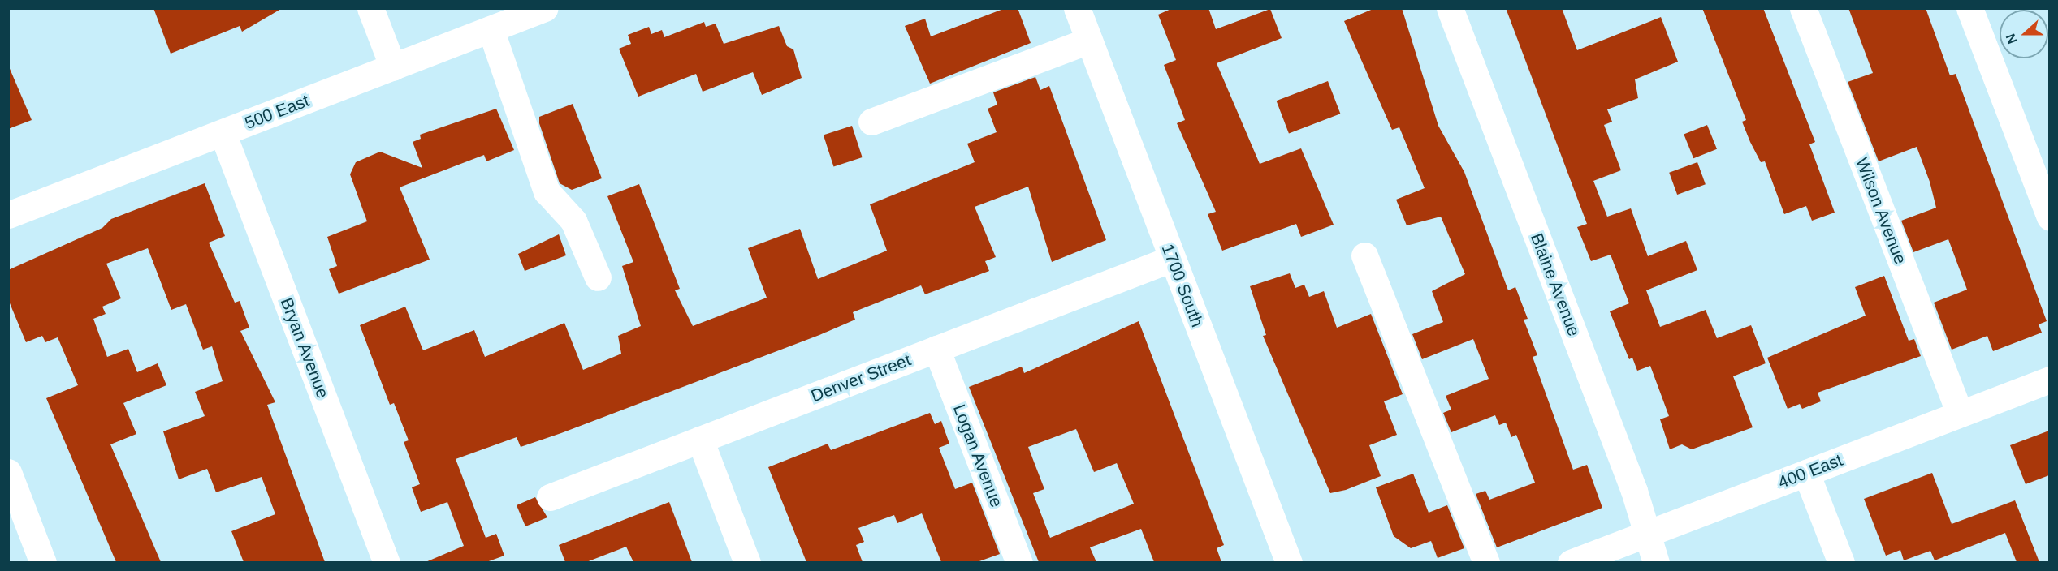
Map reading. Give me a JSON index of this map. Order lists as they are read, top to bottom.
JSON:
{
  "streets": {
    "street": [
      "500 East",
      "Wilson Avenue",
      "Blaine Avenue",
      "1700 South",
      "Bryan Avenue",
      "Denver Street",
      "Logan Avenue",
      "400 East"
    ]
  },
  "crossings": [
    ["500 East", "Bryan Avenue"],
    ["Wilson Avenue", "400 East"],
    ["Blaine Avenue", "400 East"],
    ["1700 South", "Denver Street"],
    ["Denver Street", "Logan Avenue"]
  ],
  "north": "left"
}
